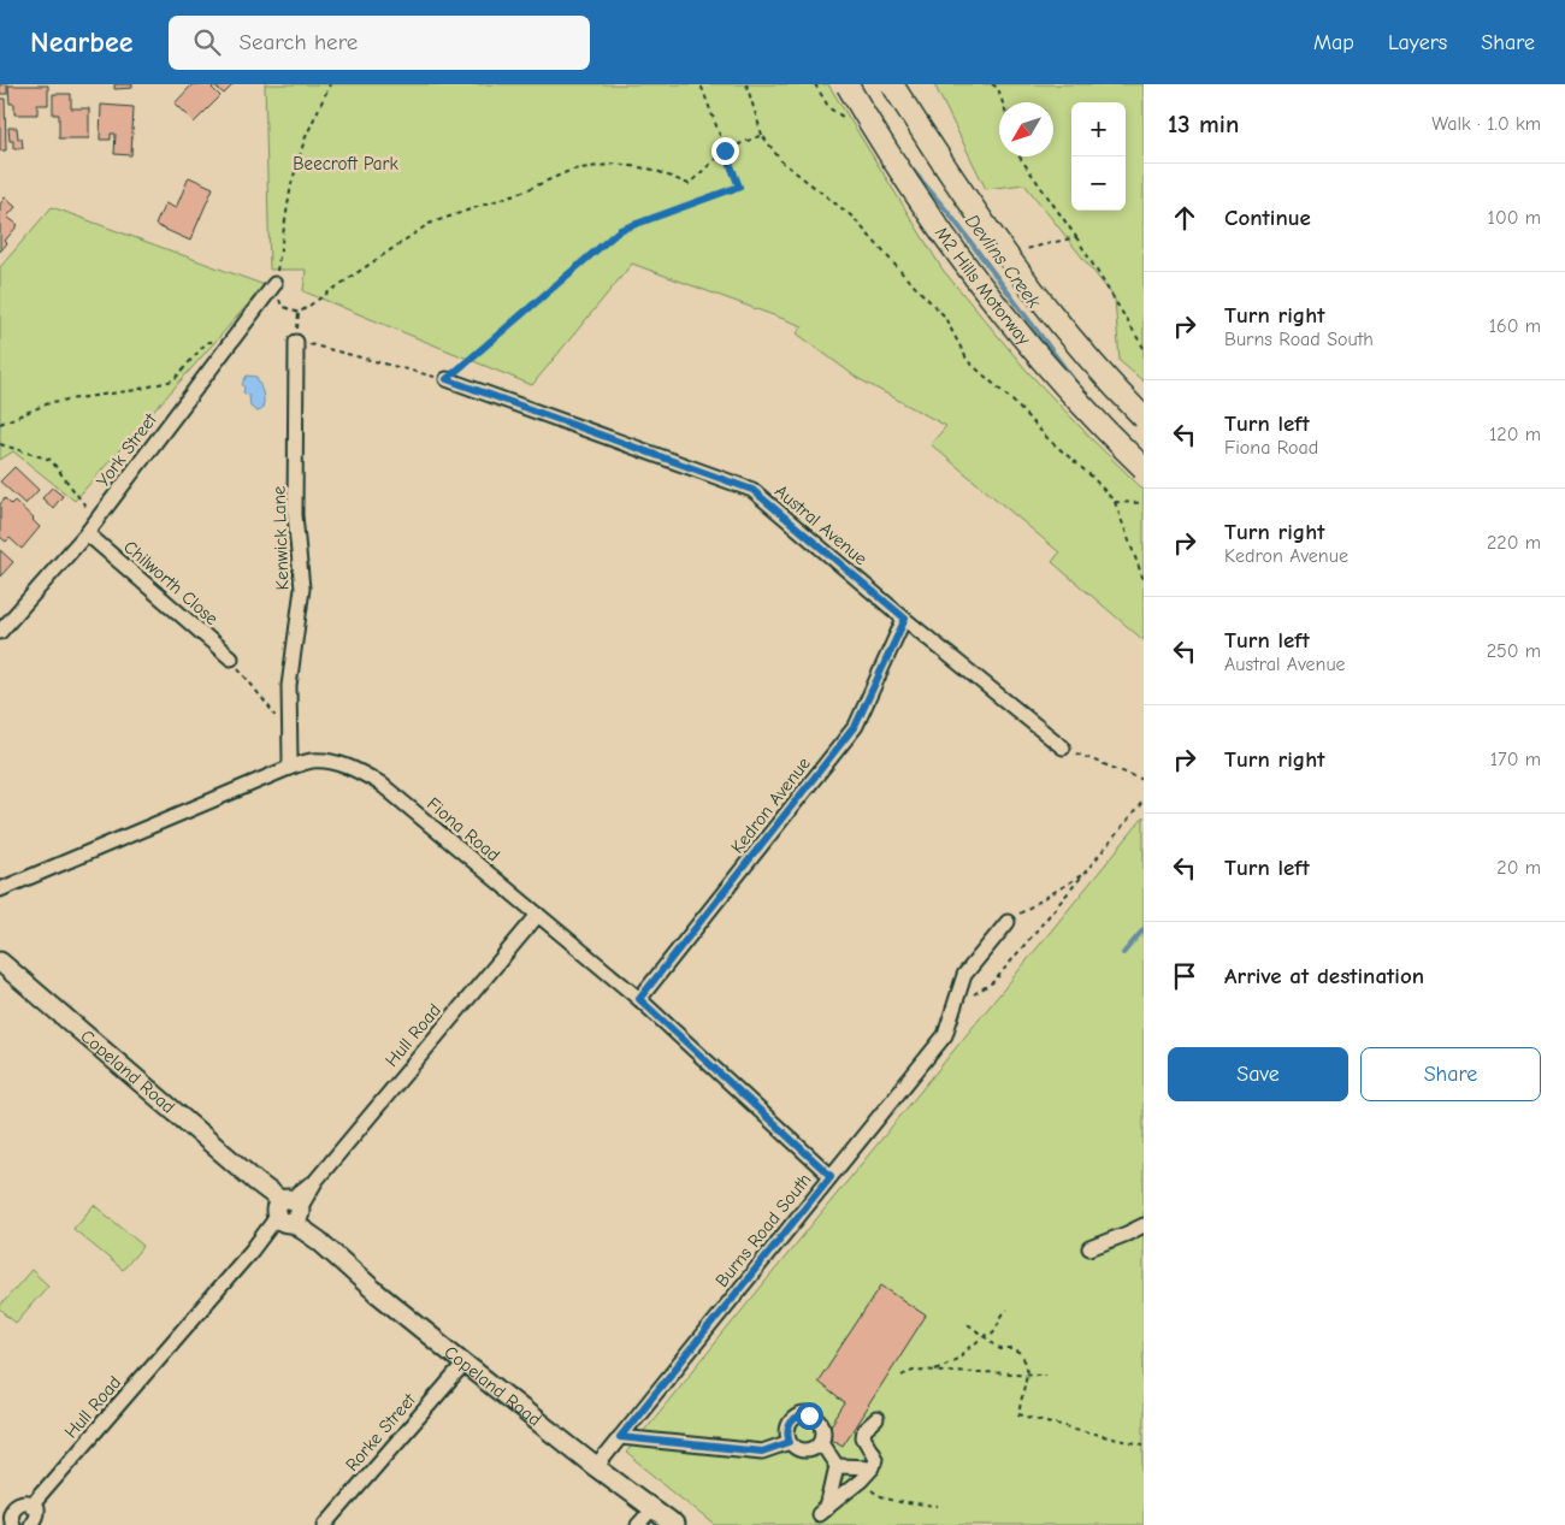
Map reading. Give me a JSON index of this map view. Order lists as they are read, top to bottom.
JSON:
{
  "streets": {
    "highway": ["M2 Hills Motorway"],
    "main road": ["Copeland Road"],
    "street": [
      "York Street",
      "Austral Avenue",
      "Kenwick Lane",
      "Chilworth Close",
      "Kedron Avenue",
      "Fiona Road",
      "Hull Road",
      "Burns Road South",
      "Rorke Street"
    ]
  },
  "crossings": [
    ["York Street", "Chilworth Close"],
    ["Austral Avenue", "Kedron Avenue"],
    ["Kenwick Lane", "Fiona Road"],
    ["Kedron Avenue", "Fiona Road"],
    ["Fiona Road", "Hull Road"],
    ["Fiona Road", "Burns Road South"],
    ["Hull Road", "Copeland Road"],
    ["Copeland Road", "Burns Road South"],
    ["Copeland Road", "Rorke Street"]
  ],
  "water": ["Devlins Creek"],
  "parks": ["Beecroft Park"],
  "north": "bottom left",
  "page": {
    "header": "Nearbee",
    "search": "Search here",
    "nav": ["Map", "Layers", "Share"],
    "heading": ["13 min", "Walk · 1.0 km"],
    "map_buttons": ["+", "−"],
    "list": [
      ["Continue", "100 m"],
      ["Turn right", "Burns Road South", "160 m"],
      ["Turn left", "Fiona Road", "120 m"],
      ["Turn right", "Kedron Avenue", "220 m"],
      ["Turn left", "Austral Avenue", "250 m"],
      ["Turn right", "170 m"],
      ["Turn left", "20 m"],
      "Arrive at destination"
    ],
    "buttons": ["Save", "Share"]
  }
}
